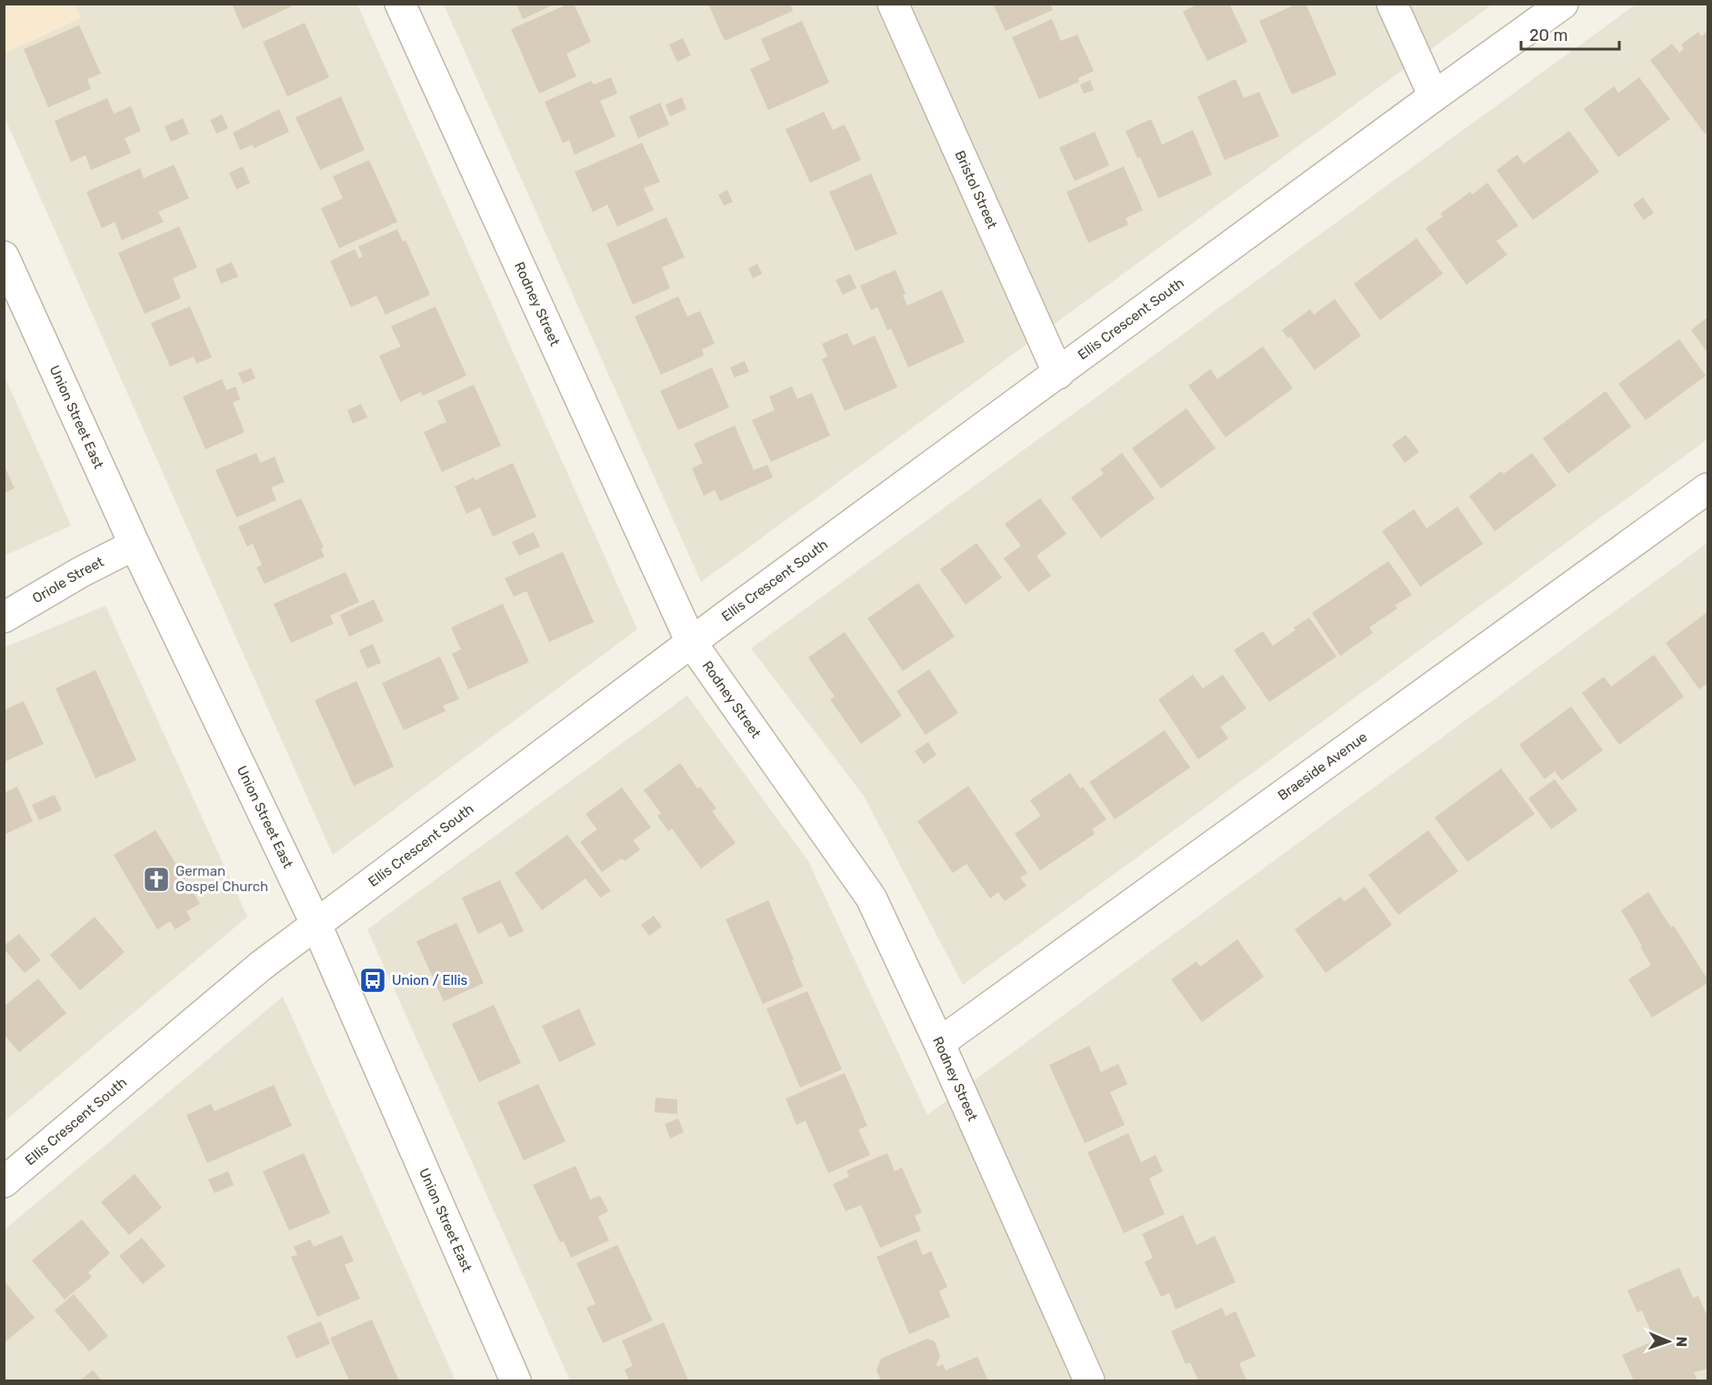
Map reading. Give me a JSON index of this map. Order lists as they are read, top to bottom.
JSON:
{
  "streets": {
    "street": [
      "Bristol Street",
      "Rodney Street",
      "Ellis Crescent South",
      "Union Street East",
      "Oriole Street",
      "Braeside Avenue"
    ]
  },
  "crossings": [
    ["Bristol Street", "Ellis Crescent South"],
    ["Rodney Street", "Ellis Crescent South"],
    ["Rodney Street", "Braeside Avenue"],
    ["Ellis Crescent South", "Union Street East"],
    ["Union Street East", "Oriole Street"]
  ],
  "places": {
    "church": ["German Gospel Church"],
    "bus stop": ["Union / Ellis"]
  },
  "scale_bar": "20 m",
  "north": "right"
}
